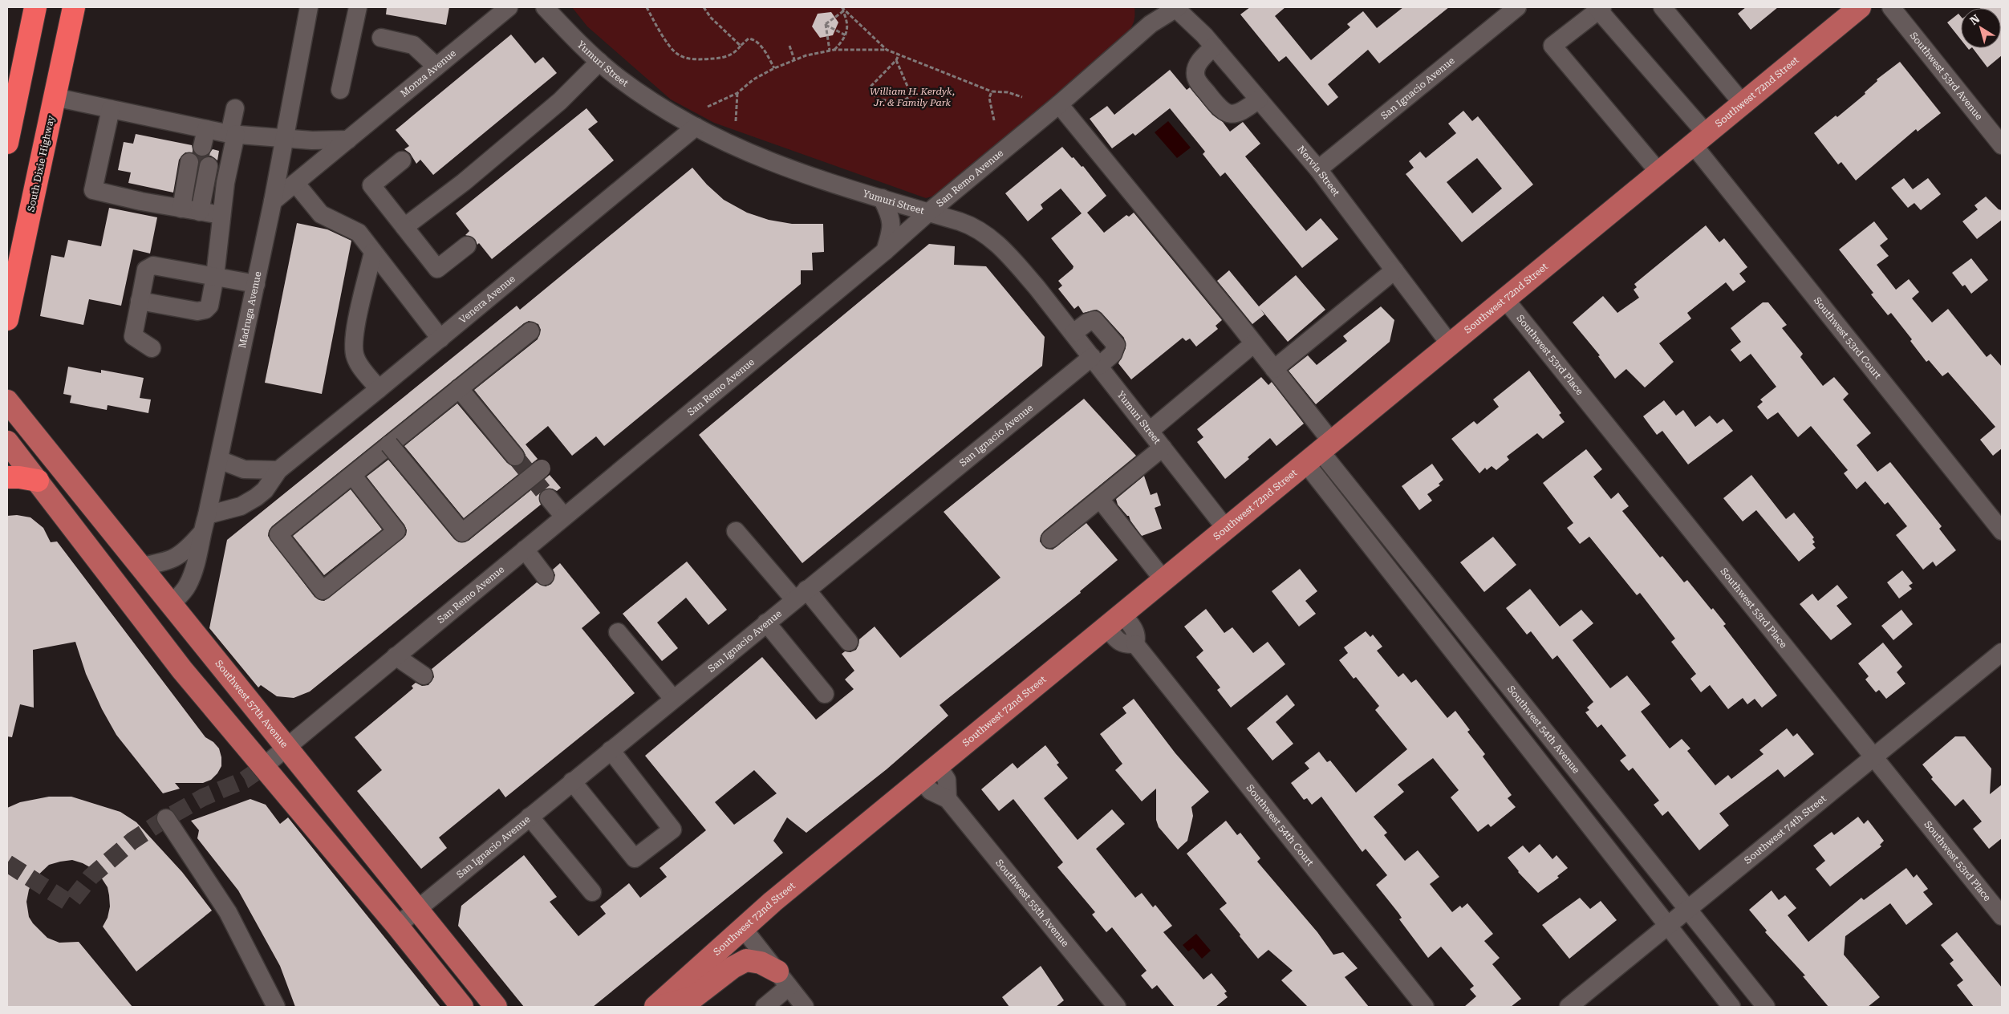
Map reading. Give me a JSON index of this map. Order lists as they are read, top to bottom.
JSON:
{
  "streets": {
    "highway": ["South Dixie Highway"],
    "main road": ["Southwest 72nd Street", "Southwest 57th Avenue"],
    "street": [
      "Yumuri Street",
      "Monza Avenue",
      "Southwest 53rd Avenue",
      "San Ignacio Avenue",
      "Nervia Street",
      "San Remo Avenue",
      "Venera Avenue",
      "Madruga Avenue",
      "Southwest 53rd Court",
      "Southwest 53rd Place",
      "Southwest 54th Avenue",
      "Southwest 54th Court",
      "Southwest 74th Street",
      "Southwest 55th Avenue"
    ]
  },
  "crossings": [
    ["Yumuri Street", "San Ignacio Avenue"],
    ["Yumuri Street", "Southwest 72nd Street"],
    ["Yumuri Street", "San Remo Avenue"],
    ["Yumuri Street", "Venera Avenue"],
    ["Monza Avenue", "Madruga Avenue"],
    ["San Ignacio Avenue", "Nervia Street"],
    ["San Ignacio Avenue", "Southwest 57th Avenue"],
    ["Southwest 72nd Street", "Nervia Street"],
    ["Southwest 72nd Street", "Southwest 53rd Court"],
    ["Southwest 72nd Street", "Southwest 53rd Place"],
    ["Southwest 72nd Street", "Southwest 54th Avenue"],
    ["Southwest 72nd Street", "Southwest 54th Court"],
    ["Southwest 72nd Street", "Southwest 55th Avenue"],
    ["Nervia Street", "San Remo Avenue"],
    ["San Remo Avenue", "Southwest 57th Avenue"],
    ["Venera Avenue", "Madruga Avenue"],
    ["Madruga Avenue", "Southwest 57th Avenue"],
    ["Southwest 53rd Place", "Southwest 74th Street"],
    ["Southwest 54th Avenue", "Southwest 74th Street"]
  ],
  "parks": ["William H. Kerdyk, Jr. & Family Park"],
  "north": "top left"
}
